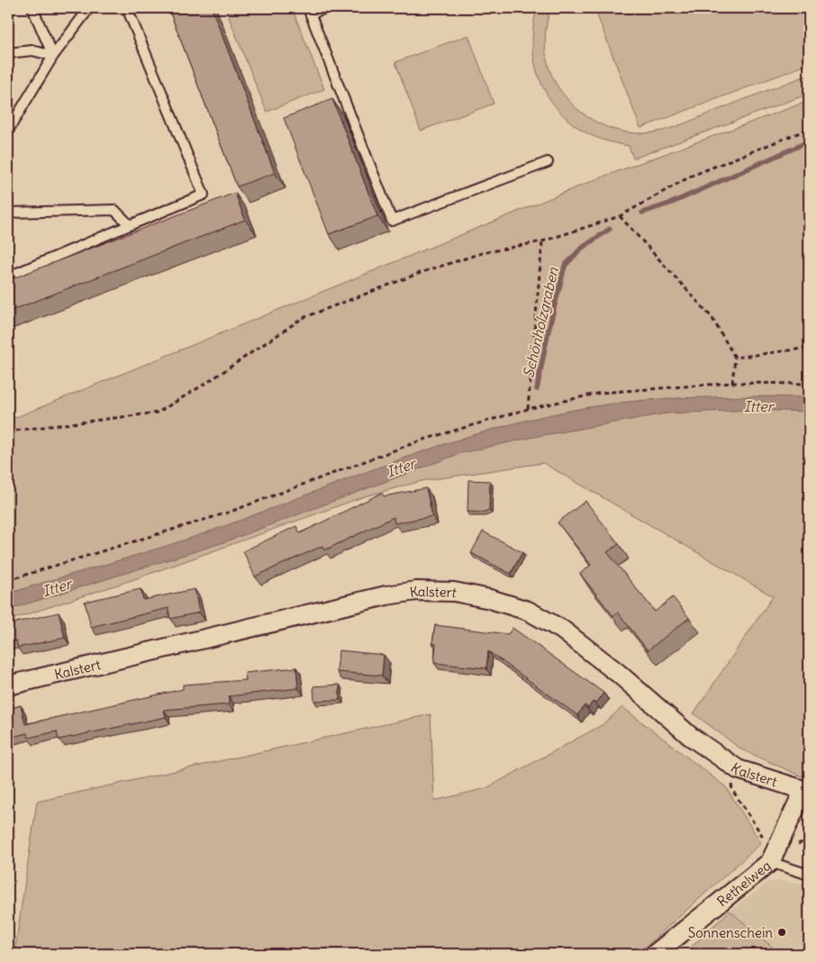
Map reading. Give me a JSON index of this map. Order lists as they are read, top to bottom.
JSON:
{
  "streets": {
    "street": ["Kalstert", "Rethelweg"]
  },
  "crossings": [
    ["Kalstert", "Rethelweg"]
  ],
  "water": ["Schönholzgraben", "Itter"],
  "places": ["Sonnenschein"]
}
